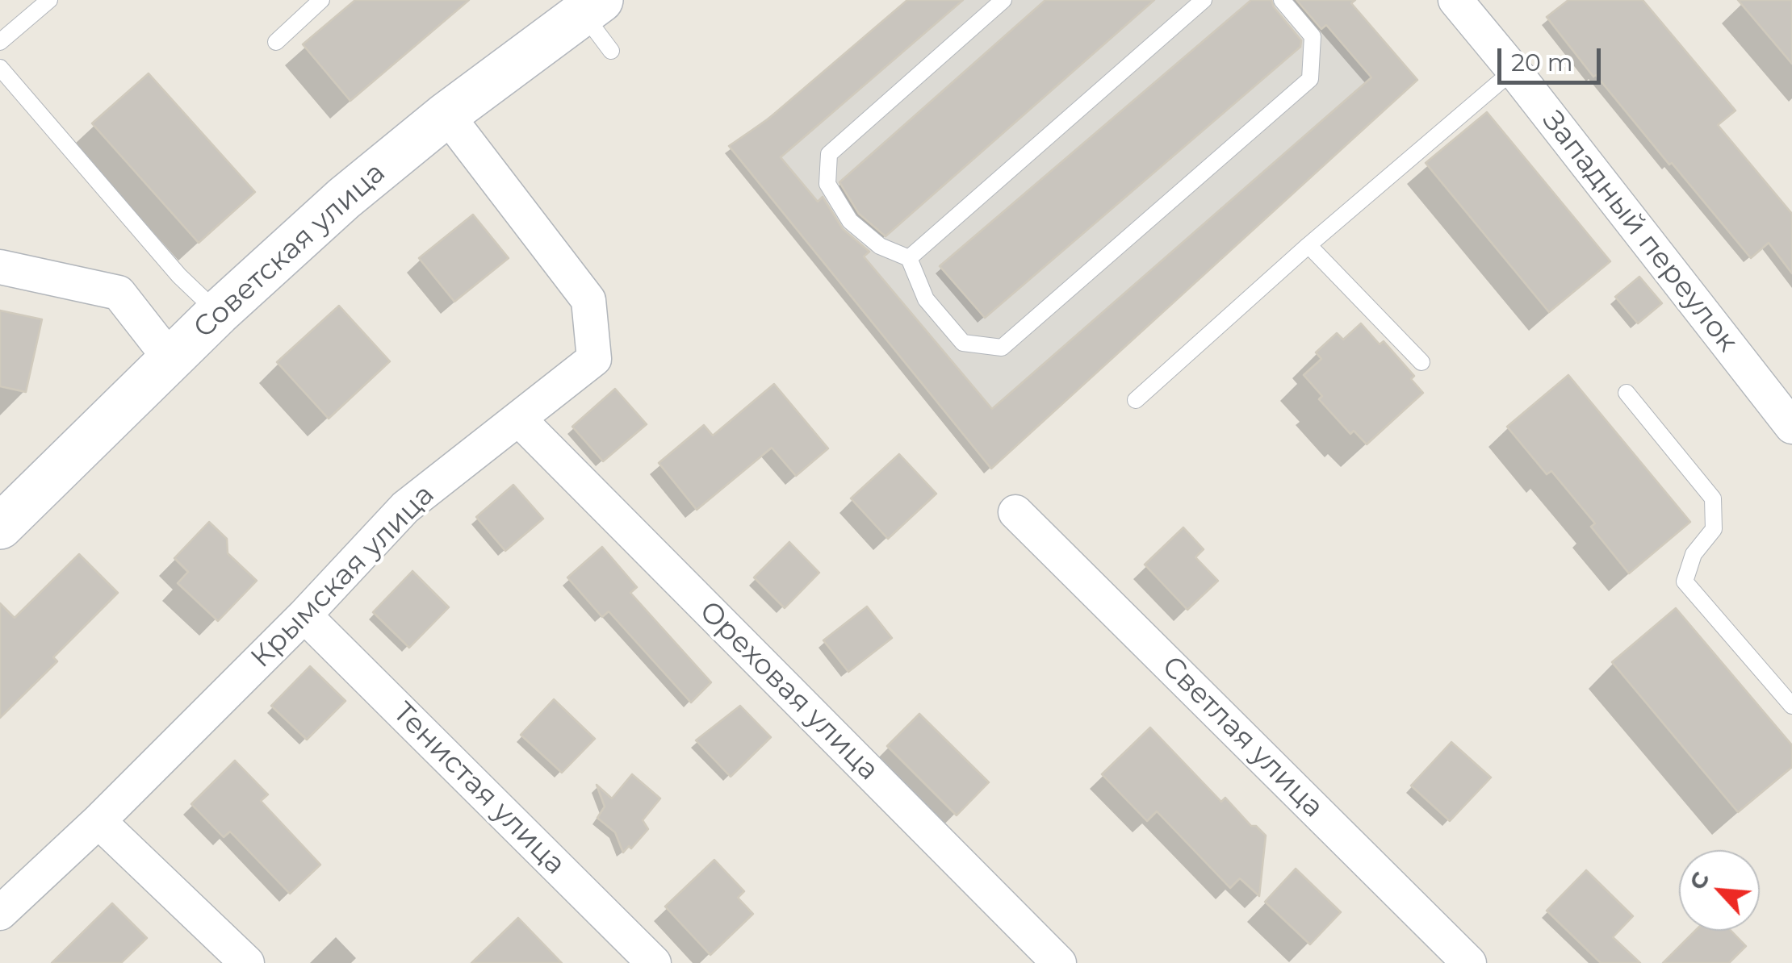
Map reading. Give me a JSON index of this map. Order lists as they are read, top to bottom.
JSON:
{
  "streets": {
    "street": [
      "Западный переулок",
      "Советская улица",
      "Крымская улица",
      "Ореховая улица",
      "Светлая улица",
      "Тенистая улица"
    ]
  },
  "crossings": [
    ["Советская улица", "Крымская улица"],
    ["Крымская улица", "Ореховая улица"],
    ["Крымская улица", "Тенистая улица"]
  ],
  "scale_bar": "20 m",
  "north": "top left"
}
